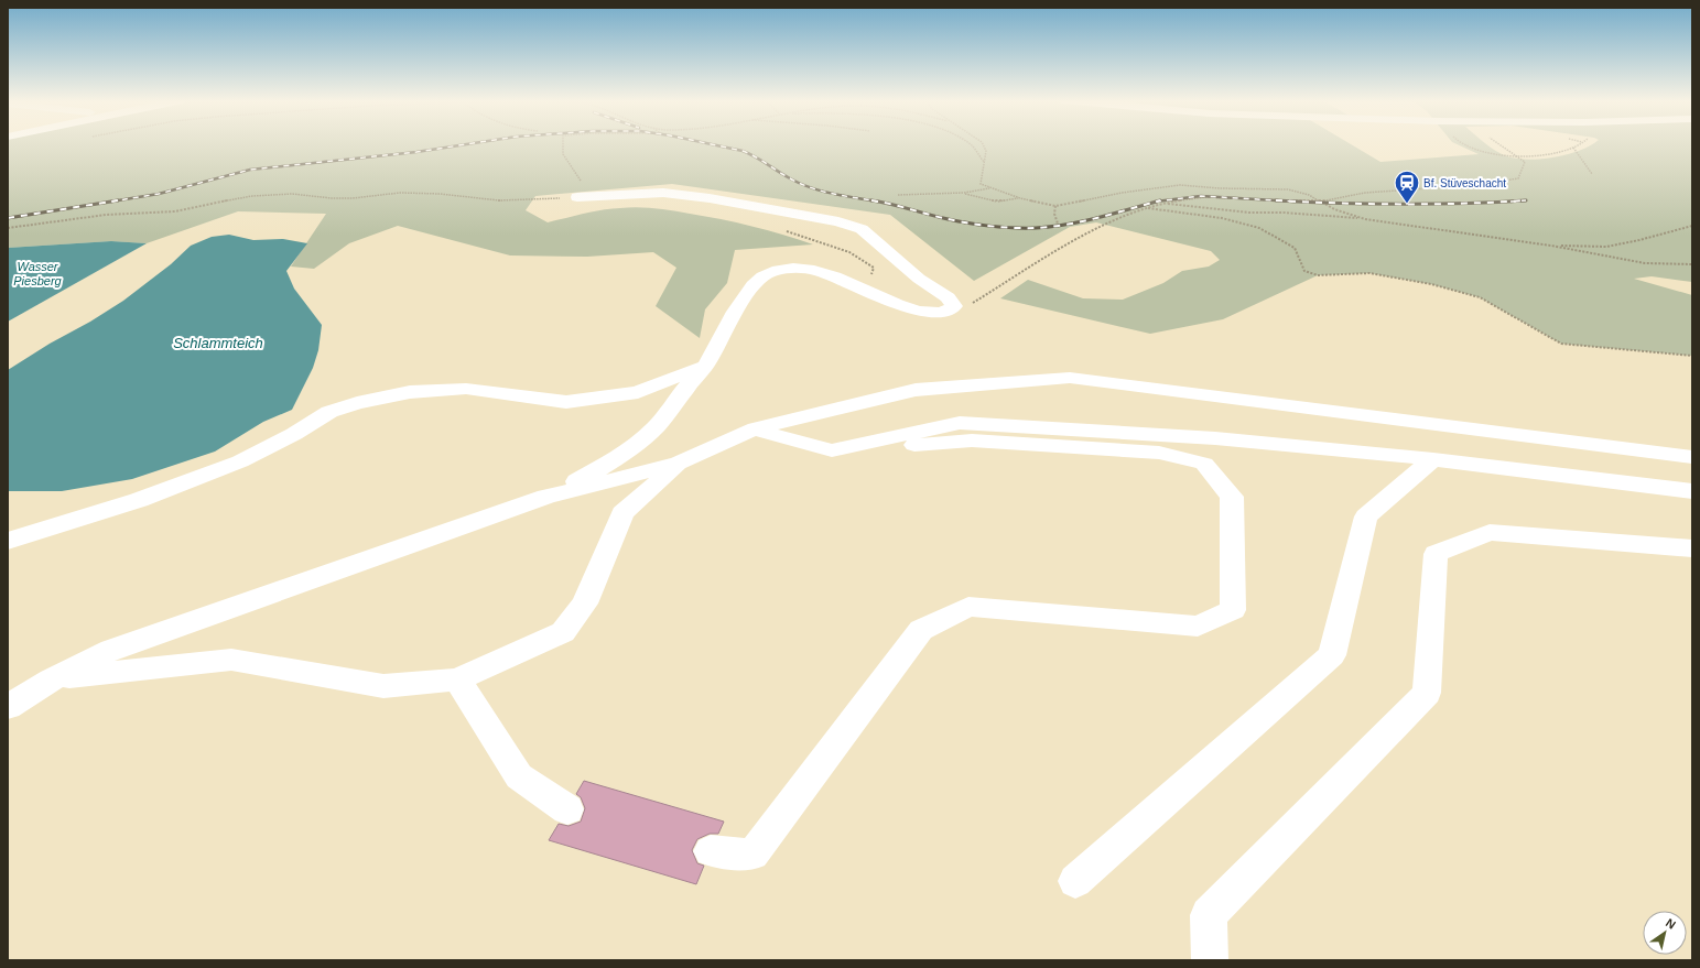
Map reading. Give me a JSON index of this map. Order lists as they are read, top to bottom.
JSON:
{
  "water": ["Wasser Piesberg", "Schlammteich"],
  "places": {
    "station": ["Bf. Stüveschacht"]
  },
  "north": "top right"
}
